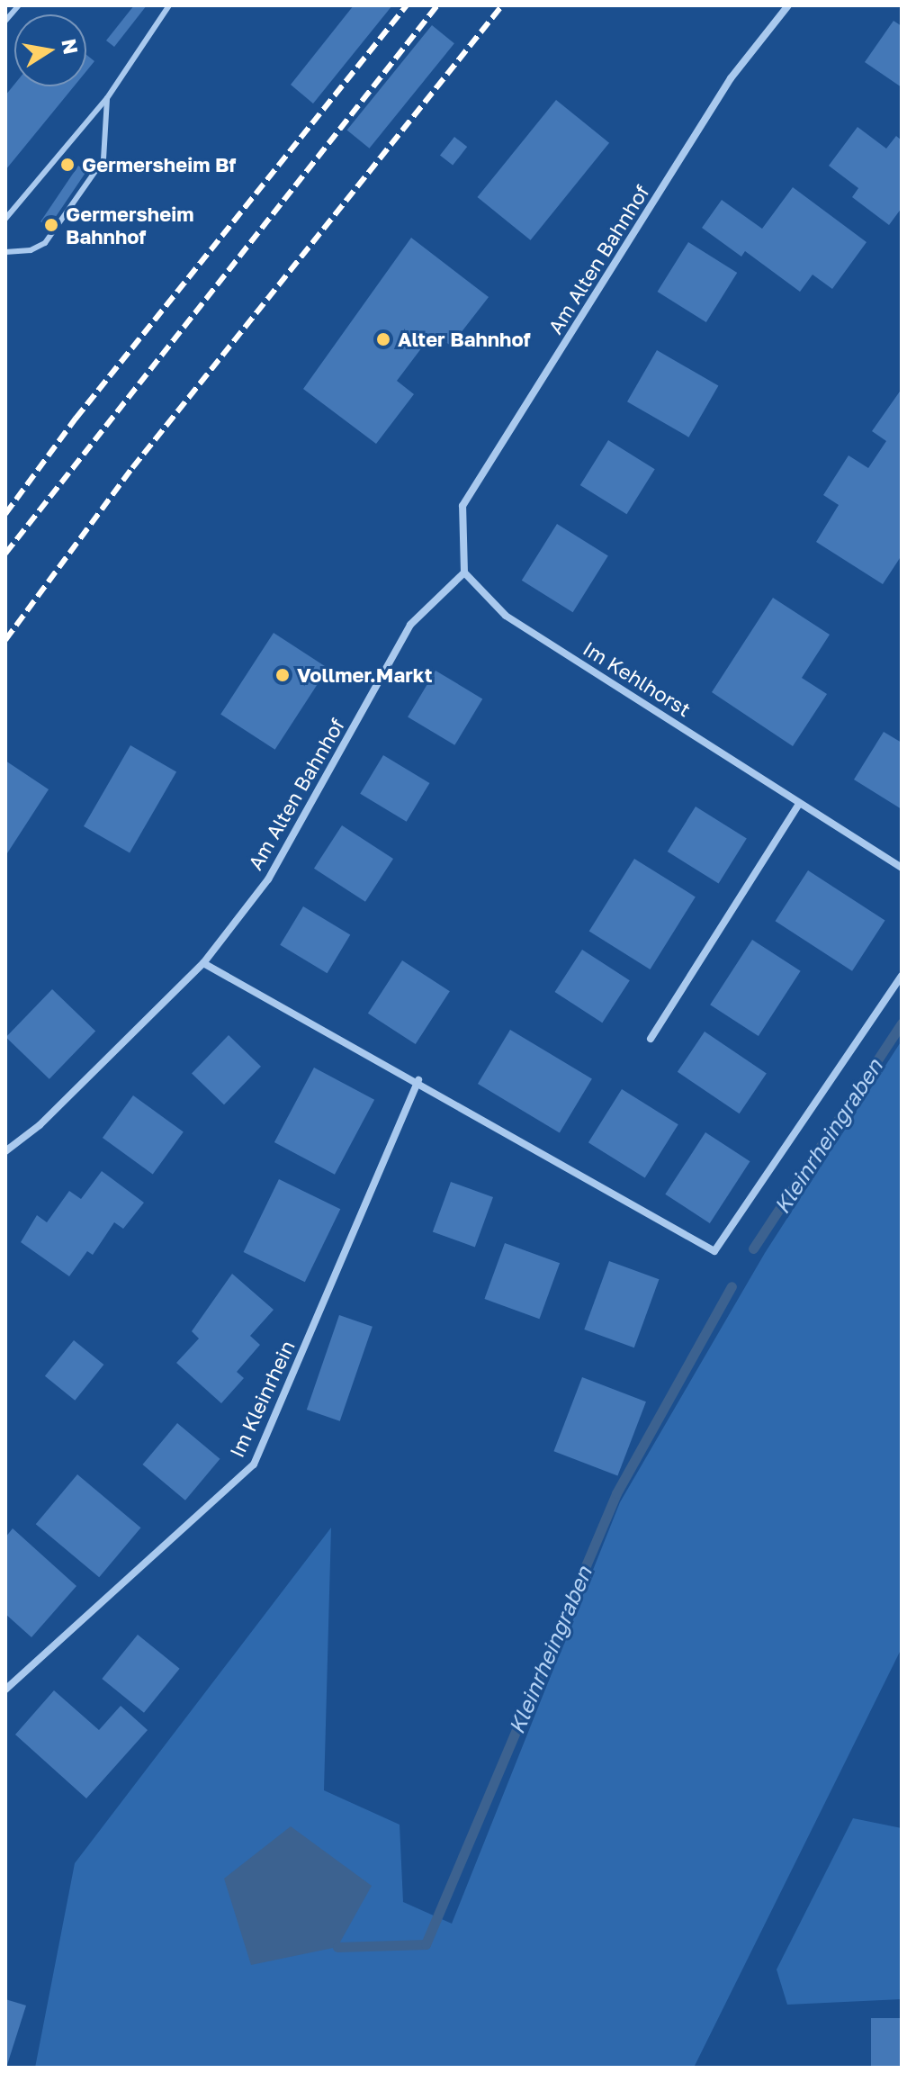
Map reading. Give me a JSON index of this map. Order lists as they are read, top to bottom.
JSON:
{
  "streets": {
    "street": ["Am Alten Bahnhof", "Im Kehlhorst", "Im Kleinrhein"]
  },
  "crossings": [
    ["Am Alten Bahnhof", "Im Kehlhorst"]
  ],
  "water": ["Kleinrheingraben"],
  "places": [
    "Germersheim Bf",
    "Germersheim Bahnhof",
    "Alter Bahnhof",
    "Vollmer.Markt"
  ],
  "north": "right"
}
